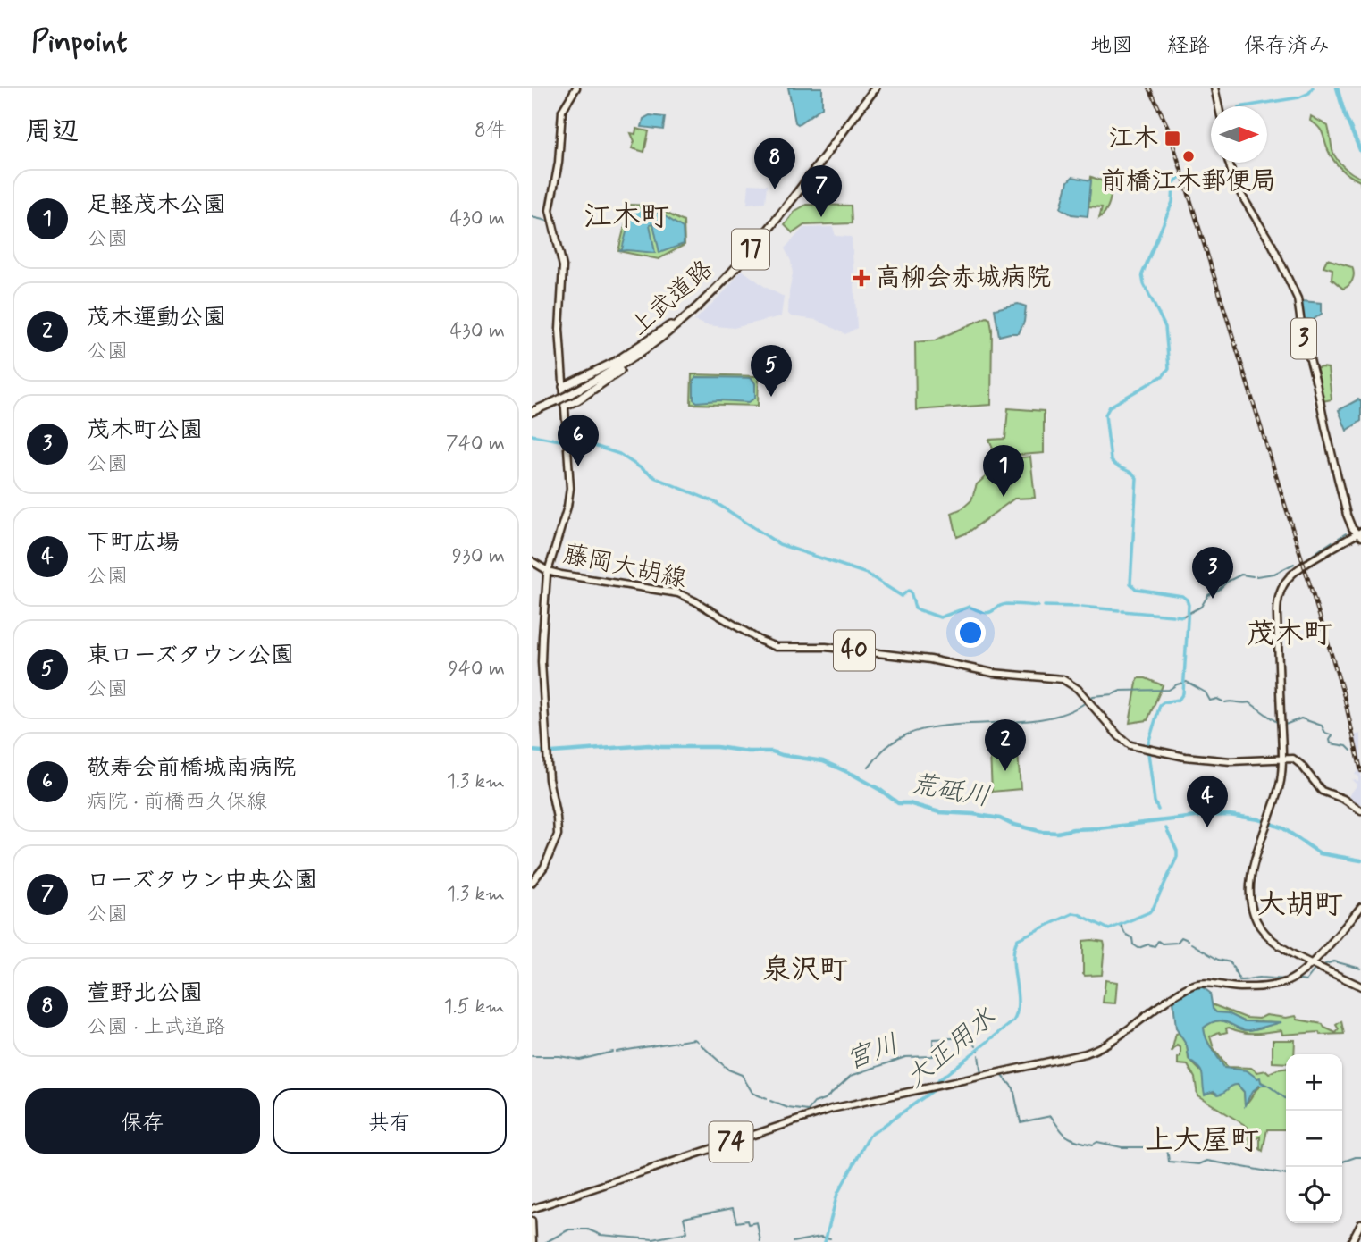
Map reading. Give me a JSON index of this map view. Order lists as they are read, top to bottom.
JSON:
{
  "streets": {
    "highway": ["17", "上武道路"],
    "main road": [
      "3",
      "藤岡大胡線",
      "40",
      "74"
    ]
  },
  "crossings": [
    ["3", "藤岡大胡線"],
    ["3", "74"]
  ],
  "districts": [
    "江木町",
    "茂木町",
    "大胡町",
    "泉沢町",
    "上大屋町"
  ],
  "water": ["荒砥川", "大正用水", "宮川"],
  "places": {
    "transit": ["江木"],
    "other": ["前橋江木郵便局"],
    "health": ["高柳会赤城病院"]
  },
  "north": "right",
  "page": {
    "header": "Pinpoint",
    "nav": ["地図", "経路", "保存済み"],
    "heading": ["周辺", "8件"],
    "pins": [
      "8",
      "7",
      "5",
      "6",
      "1",
      "3",
      "2",
      "4"
    ],
    "list": [
      {
        "mark": "1",
        "name": "足軽茂木公園",
        "note": "公園",
        "value": "430 m"
      },
      {
        "mark": "2",
        "name": "茂木運動公園",
        "note": "公園",
        "value": "430 m"
      },
      {
        "mark": "3",
        "name": "茂木町公園",
        "note": "公園",
        "value": "740 m"
      },
      {
        "mark": "4",
        "name": "下町広場",
        "note": "公園",
        "value": "930 m"
      },
      {
        "mark": "5",
        "name": "東ローズタウン公園",
        "note": "公園",
        "value": "940 m"
      },
      {
        "mark": "6",
        "name": "敬寿会前橋城南病院",
        "note": "病院 · 前橋西久保線",
        "value": "1.3 km"
      },
      {
        "mark": "7",
        "name": "ローズタウン中央公園",
        "note": "公園",
        "value": "1.3 km"
      },
      {
        "mark": "8",
        "name": "萱野北公園",
        "note": "公園 · 上武道路",
        "value": "1.5 km"
      }
    ],
    "map_buttons": ["+", "−"],
    "buttons": ["保存", "共有"]
  }
}
